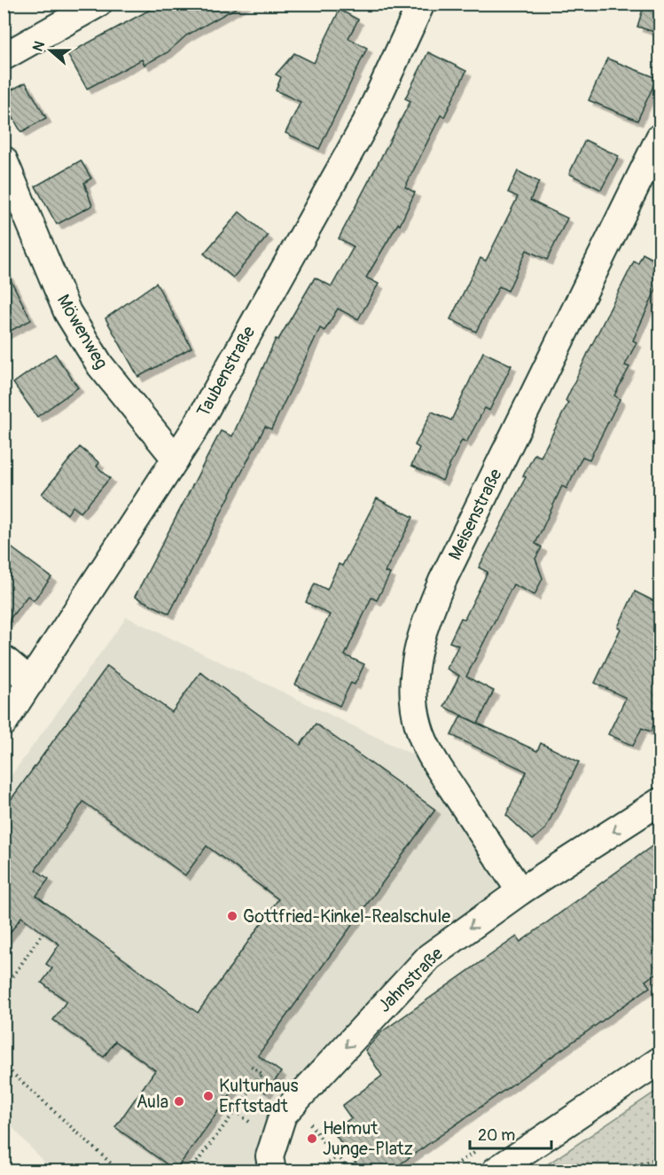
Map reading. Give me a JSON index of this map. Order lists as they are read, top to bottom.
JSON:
{
  "streets": {
    "street": [
      "Möwenweg",
      "Taubenstraße",
      "Meisenstraße",
      "Jahnstraße"
    ]
  },
  "crossings": [
    ["Möwenweg", "Taubenstraße"],
    ["Meisenstraße", "Jahnstraße"]
  ],
  "places": [
    "Gottfried-Kinkel-Realschule",
    "Kulturhaus Erftstadt",
    "Aula",
    "Helmut Junge-Platz"
  ],
  "scale_bar": "20 m",
  "north": "left"
}
